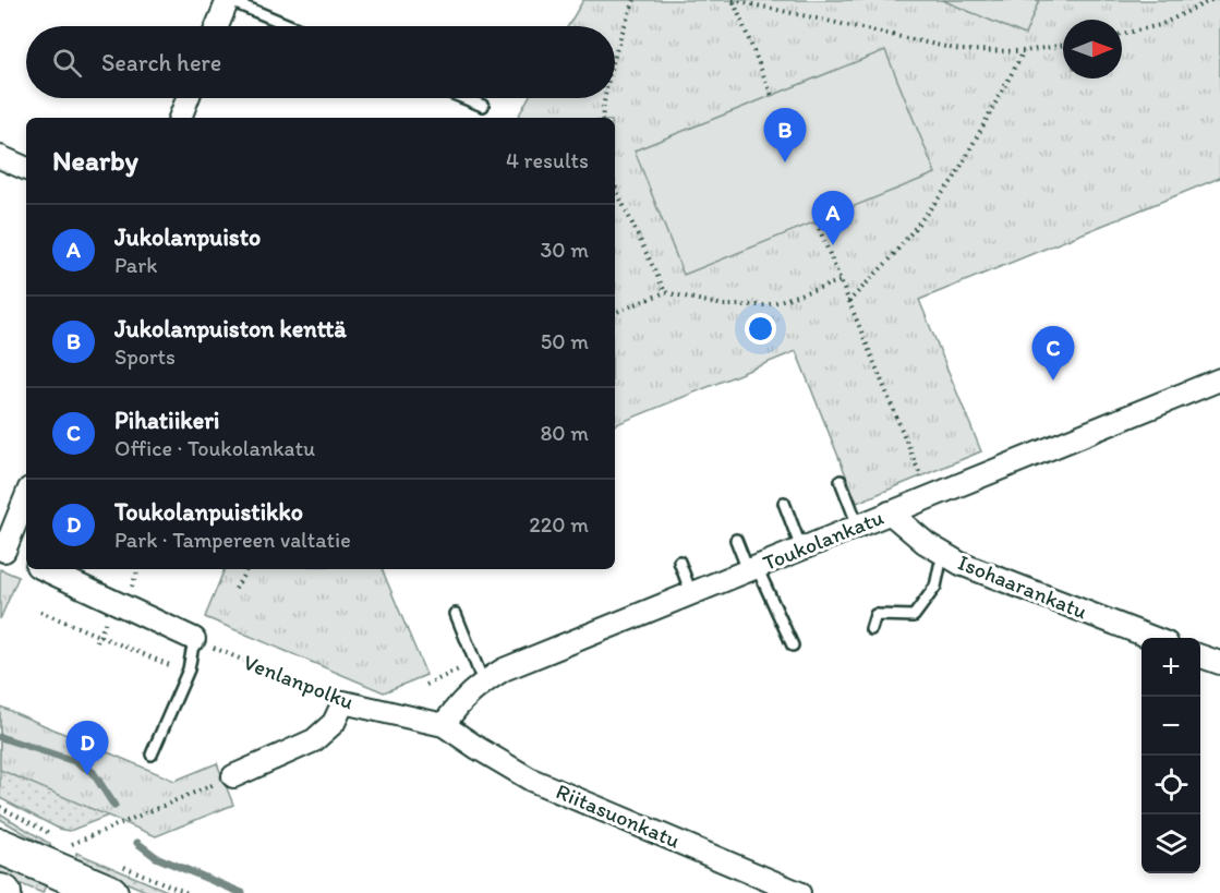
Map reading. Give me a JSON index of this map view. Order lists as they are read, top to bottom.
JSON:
{
  "streets": {
    "street": [
      "Toukolankatu",
      "Isohaarankatu",
      "Venlanpolku",
      "Riitasuonkatu"
    ]
  },
  "crossings": [
    ["Toukolankatu", "Isohaarankatu"],
    ["Toukolankatu", "Venlanpolku"],
    ["Toukolankatu", "Riitasuonkatu"],
    ["Venlanpolku", "Riitasuonkatu"]
  ],
  "north": "right",
  "page": {
    "search": "Search here",
    "pins": [
      "B",
      "A",
      "C",
      "D"
    ],
    "heading": ["Nearby", "4 results"],
    "list": [
      {
        "mark": "A",
        "name": "Jukolanpuisto",
        "note": "Park",
        "value": "30 m"
      },
      {
        "mark": "B",
        "name": "Jukolanpuiston kenttä",
        "note": "Sports",
        "value": "50 m"
      },
      {
        "mark": "C",
        "name": "Pihatiikeri",
        "note": "Office · Toukolankatu",
        "value": "80 m"
      },
      {
        "mark": "D",
        "name": "Toukolanpuistikko",
        "note": "Park · Tampereen valtatie",
        "value": "220 m"
      }
    ],
    "map_buttons": ["+", "−"]
  }
}
